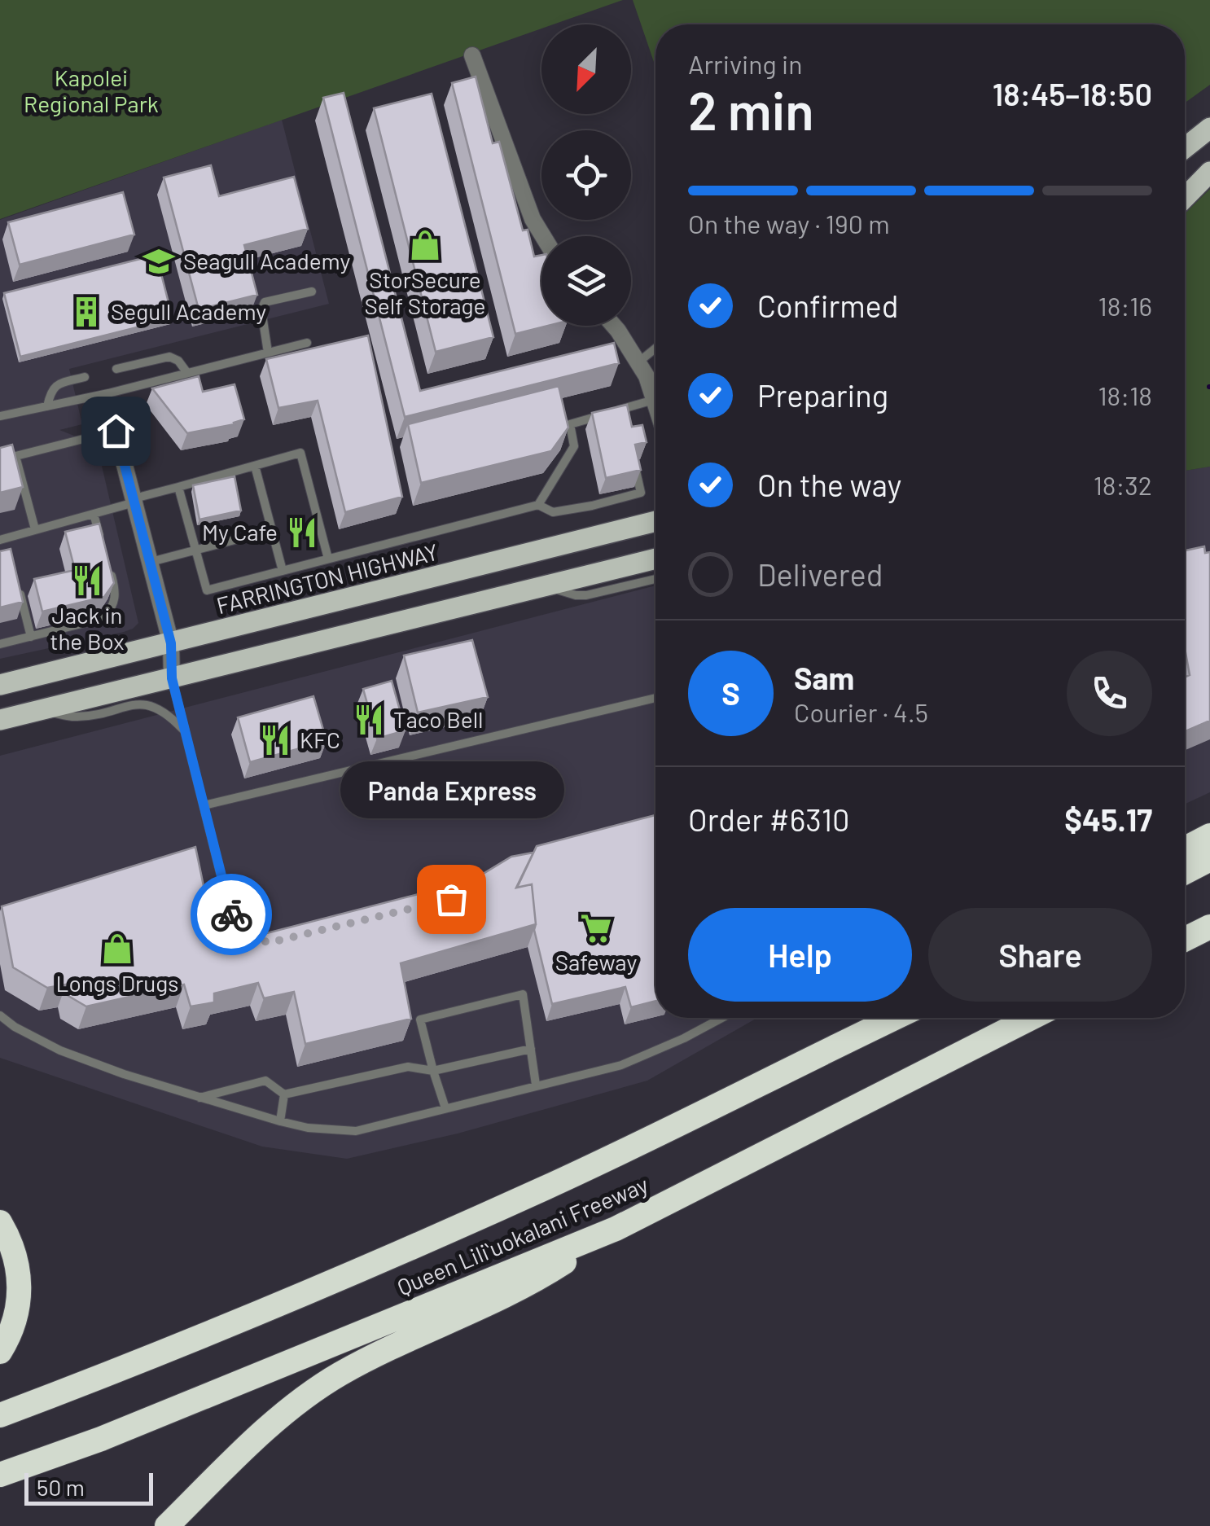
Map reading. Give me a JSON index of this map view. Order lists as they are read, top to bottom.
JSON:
{
  "streets": {
    "highway": ["Queen Liliʻuokalani Freeway"],
    "main road": ["FARRINGTON HIGHWAY"]
  },
  "parks": ["Kapolei Regional Park"],
  "places": {
    "shop": ["StorSecure Self Storage", "Longs Drugs"],
    "school or university": ["Seagull Academy"],
    "building": ["Segull Academy"],
    "restaurant": [
      "My Cafe",
      "Jack in the Box",
      "Taco Bell",
      "KFC"
    ],
    "other": ["Panda Express"],
    "supermarket": ["Safeway"]
  },
  "scale_bar": "50 m",
  "north": "bottom left",
  "page": {
    "heading": ["2 min", "Arriving in", "18:45–18:50"],
    "panel": [
      "Sam",
      "Courier · 4.5",
      "Order #6310",
      "$45.17"
    ],
    "bar": "On the way · 190 m",
    "list": [
      ["Confirmed", "18:16"],
      ["Preparing", "18:18"],
      ["On the way", "18:32"],
      "Delivered"
    ],
    "round": "S",
    "bubble": "Panda Express",
    "buttons": ["Help", "Share"],
    "scale": "50 m"
  }
}
